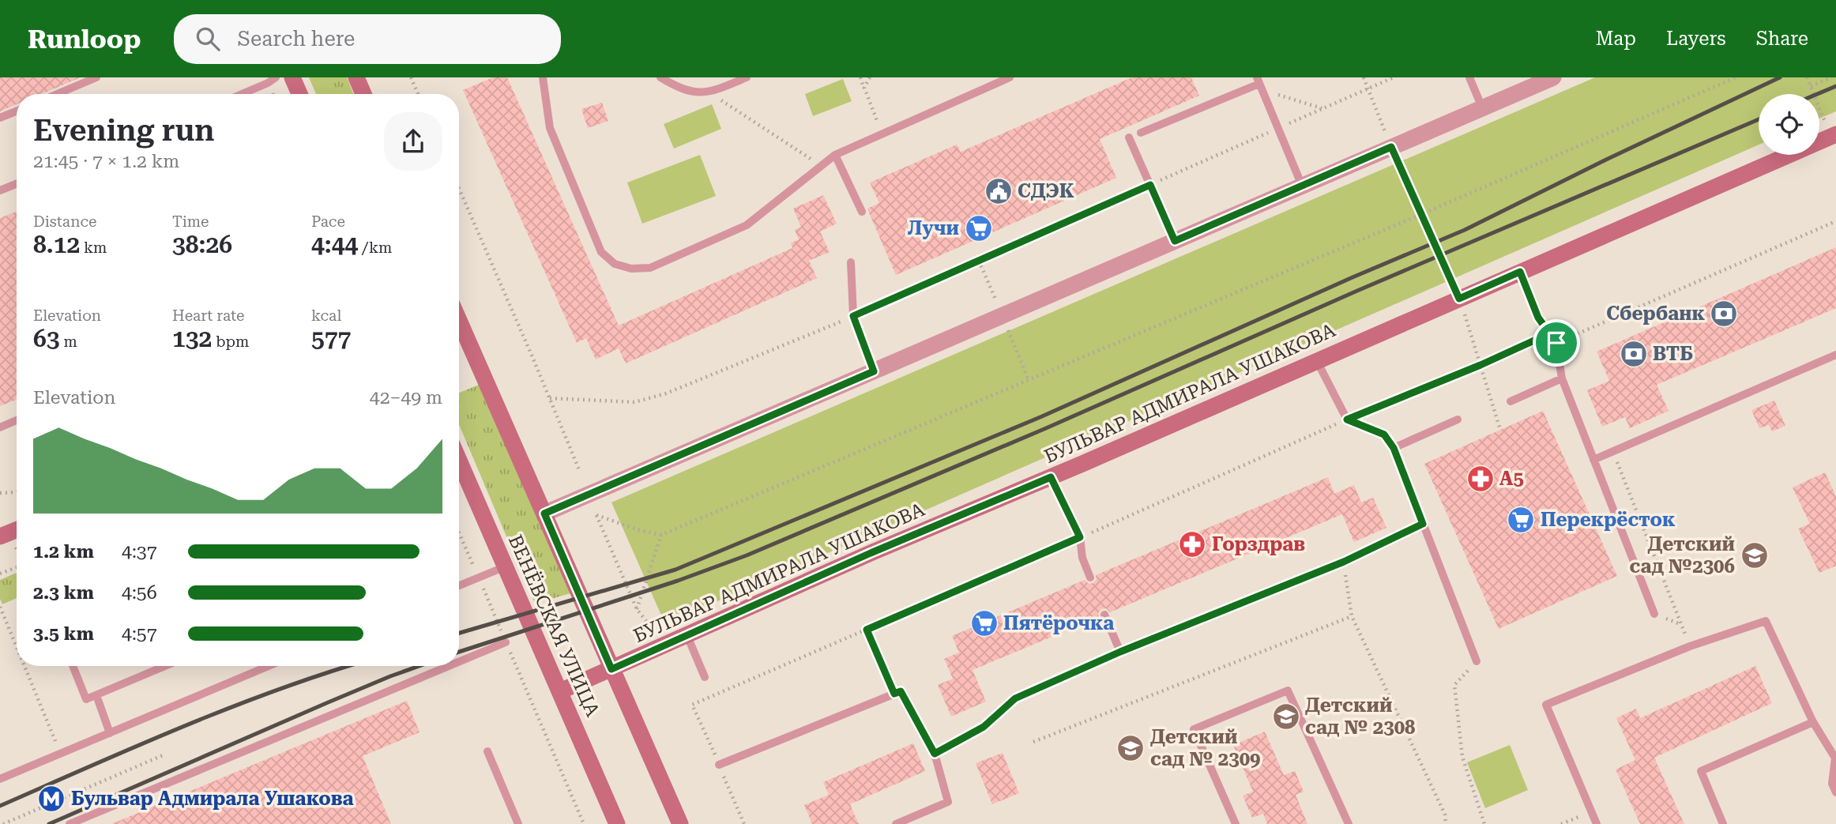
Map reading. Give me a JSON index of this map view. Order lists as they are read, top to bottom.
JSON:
{
  "streets": {
    "street": ["БУЛЬВАР АДМИРАЛА УШАКОВА", "ВЕНЁВСКАЯ УЛИЦА"]
  },
  "crossings": [
    ["БУЛЬВАР АДМИРАЛА УШАКОВА", "ВЕНЁВСКАЯ УЛИЦА"]
  ],
  "places": {
    "public building": ["СДЭК"],
    "supermarket": ["Лучи", "Перекрёсток", "Пятёрочка"],
    "bank": ["Сбербанк", "ВТБ"],
    "pharmacy": ["А5", "Горздрав"],
    "school or university": ["Детский сад №2306", "Детский сад № 2308", "Детский сад № 2309"],
    "metro station": ["Бульвар Адмирала Ушакова"]
  },
  "page": {
    "header": "Runloop",
    "search": "Search here",
    "nav": ["Map", "Layers", "Share"],
    "heading": ["Evening run", "21:45 · 7 × 1.2 km"],
    "stats": [
      ["Distance", "8.12 km"],
      ["Time", "38:26"],
      ["Pace", "4:44 /km"],
      ["Elevation", "63 m"],
      ["Heart rate", "132 bpm"],
      ["kcal", "577"]
    ],
    "chart": ["Elevation", "42–49 m"],
    "list": [
      {
        "name": "1.2 km",
        "note": "4:37"
      },
      {
        "name": "2.3 km",
        "note": "4:56"
      },
      {
        "name": "3.5 km",
        "note": "4:57"
      }
    ]
  }
}
